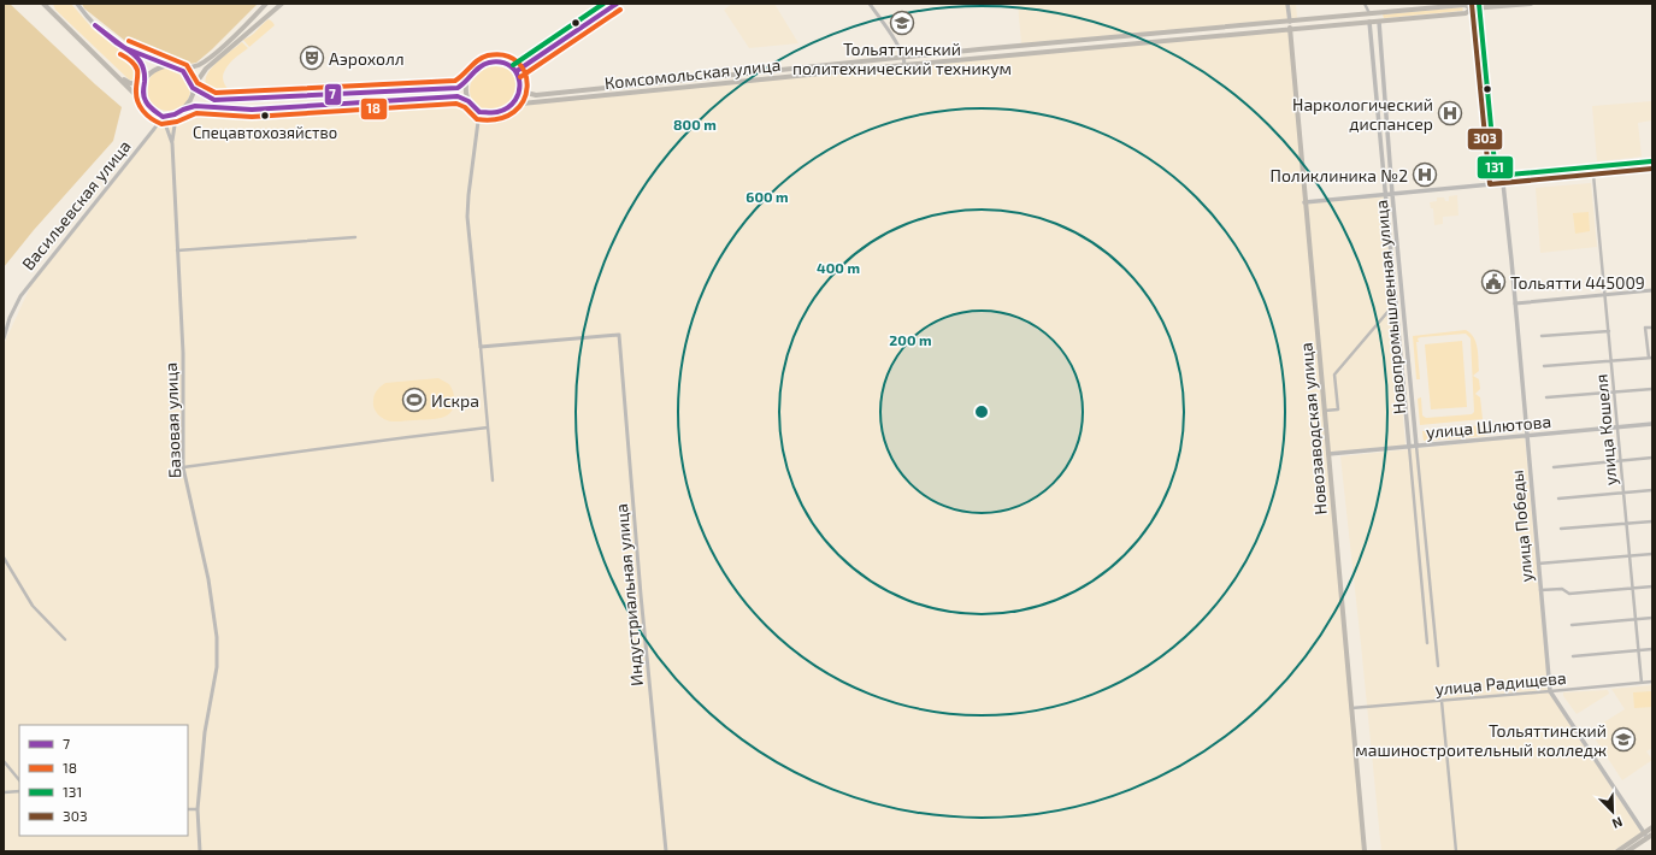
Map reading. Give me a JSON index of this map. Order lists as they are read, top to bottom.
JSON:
{
  "streets": {
    "main road": [
      "Комсомольская улица",
      "Новопромышленная улица",
      "улица Шлютова",
      "Новозаводская улица",
      "улица Победы"
    ],
    "street": [
      "Васильевская улица",
      "Базовая улица",
      "улица Кошеля",
      "Индустриальная улица",
      "улица Радищева"
    ]
  },
  "crossings": [
    ["Комсомольская улица", "Новопромышленная улица"],
    ["Комсомольская улица", "Новозаводская улица"],
    ["Васильевская улица", "Базовая улица"],
    ["Новопромышленная улица", "улица Шлютова"],
    ["улица Шлютова", "Новозаводская улица"],
    ["улица Шлютова", "улица Кошеля"],
    ["улица Шлютова", "улица Победы"],
    ["Новозаводская улица", "улица Радищева"],
    ["улица Кошеля", "улица Радищева"],
    ["улица Победы", "улица Радищева"]
  ],
  "places": {
    "school or university": ["Тольяттинский политехнический техникум", "Тольяттинский машиностроительный колледж"],
    "theatre": ["Аэрохолл"],
    "hospital": ["Наркологический диспансер", "Поликлиника №2"],
    "other": ["Спецавтохозяйство"],
    "public building": ["Тольятти 445009"],
    "sports": ["Искра"]
  },
  "lines": [
    "transit line 7",
    "transit line 131",
    "transit line 303",
    "transit line 18"
  ],
  "legend": [
    "7",
    "18",
    "131",
    "303"
  ],
  "north": "bottom right",
  "rings": [
    "800 m",
    "600 m",
    "400 m",
    "200 m"
  ]
}
